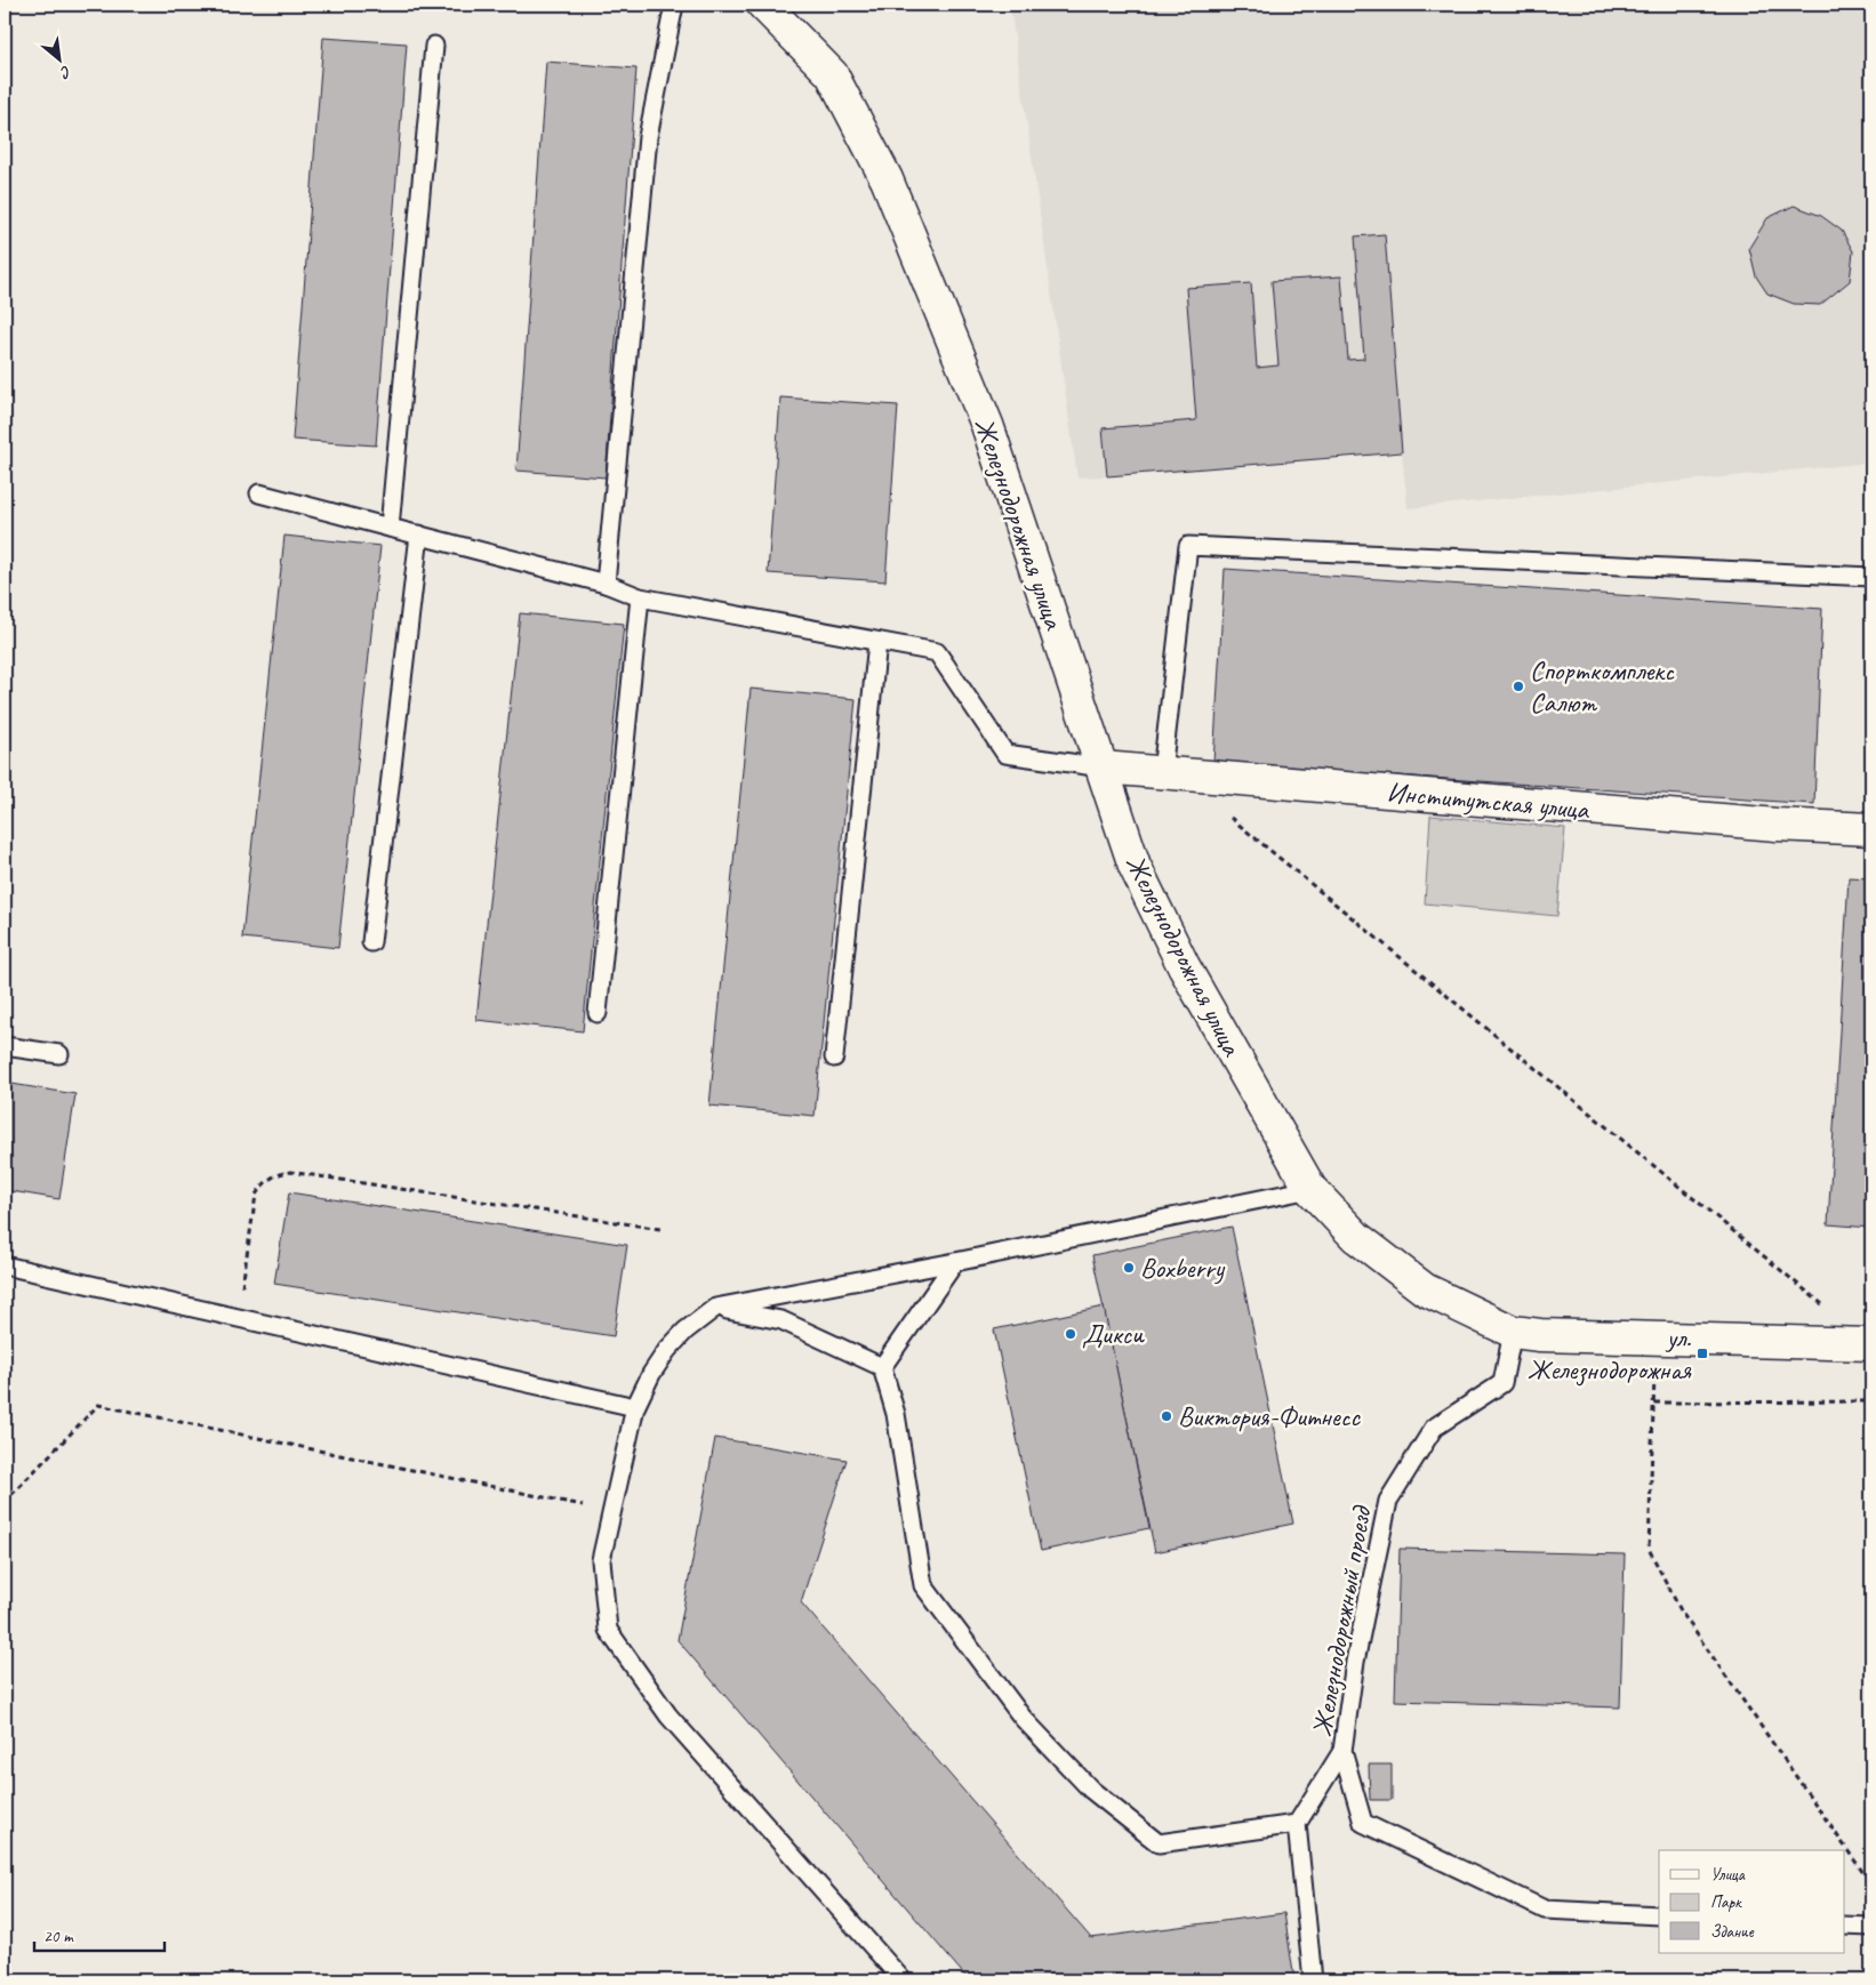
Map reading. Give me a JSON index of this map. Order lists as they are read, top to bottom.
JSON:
{
  "streets": {
    "street": ["Железнодорожная улица", "Институтская улица"],
    "lane": ["Железнодорожный проезд"]
  },
  "crossings": [
    ["Железнодорожная улица", "Институтская улица"],
    ["Железнодорожная улица", "Железнодорожный проезд"]
  ],
  "places": {
    "other": [
      "Спорткомплекс Салют",
      "Boxberry",
      "Дикси",
      "Виктория-Фитнесс"
    ],
    "transit": ["ул. Железнодорожная"]
  },
  "legend": ["Улица", "Парк", "Здание"],
  "scale_bar": "20 m",
  "north": "bottom right"
}
